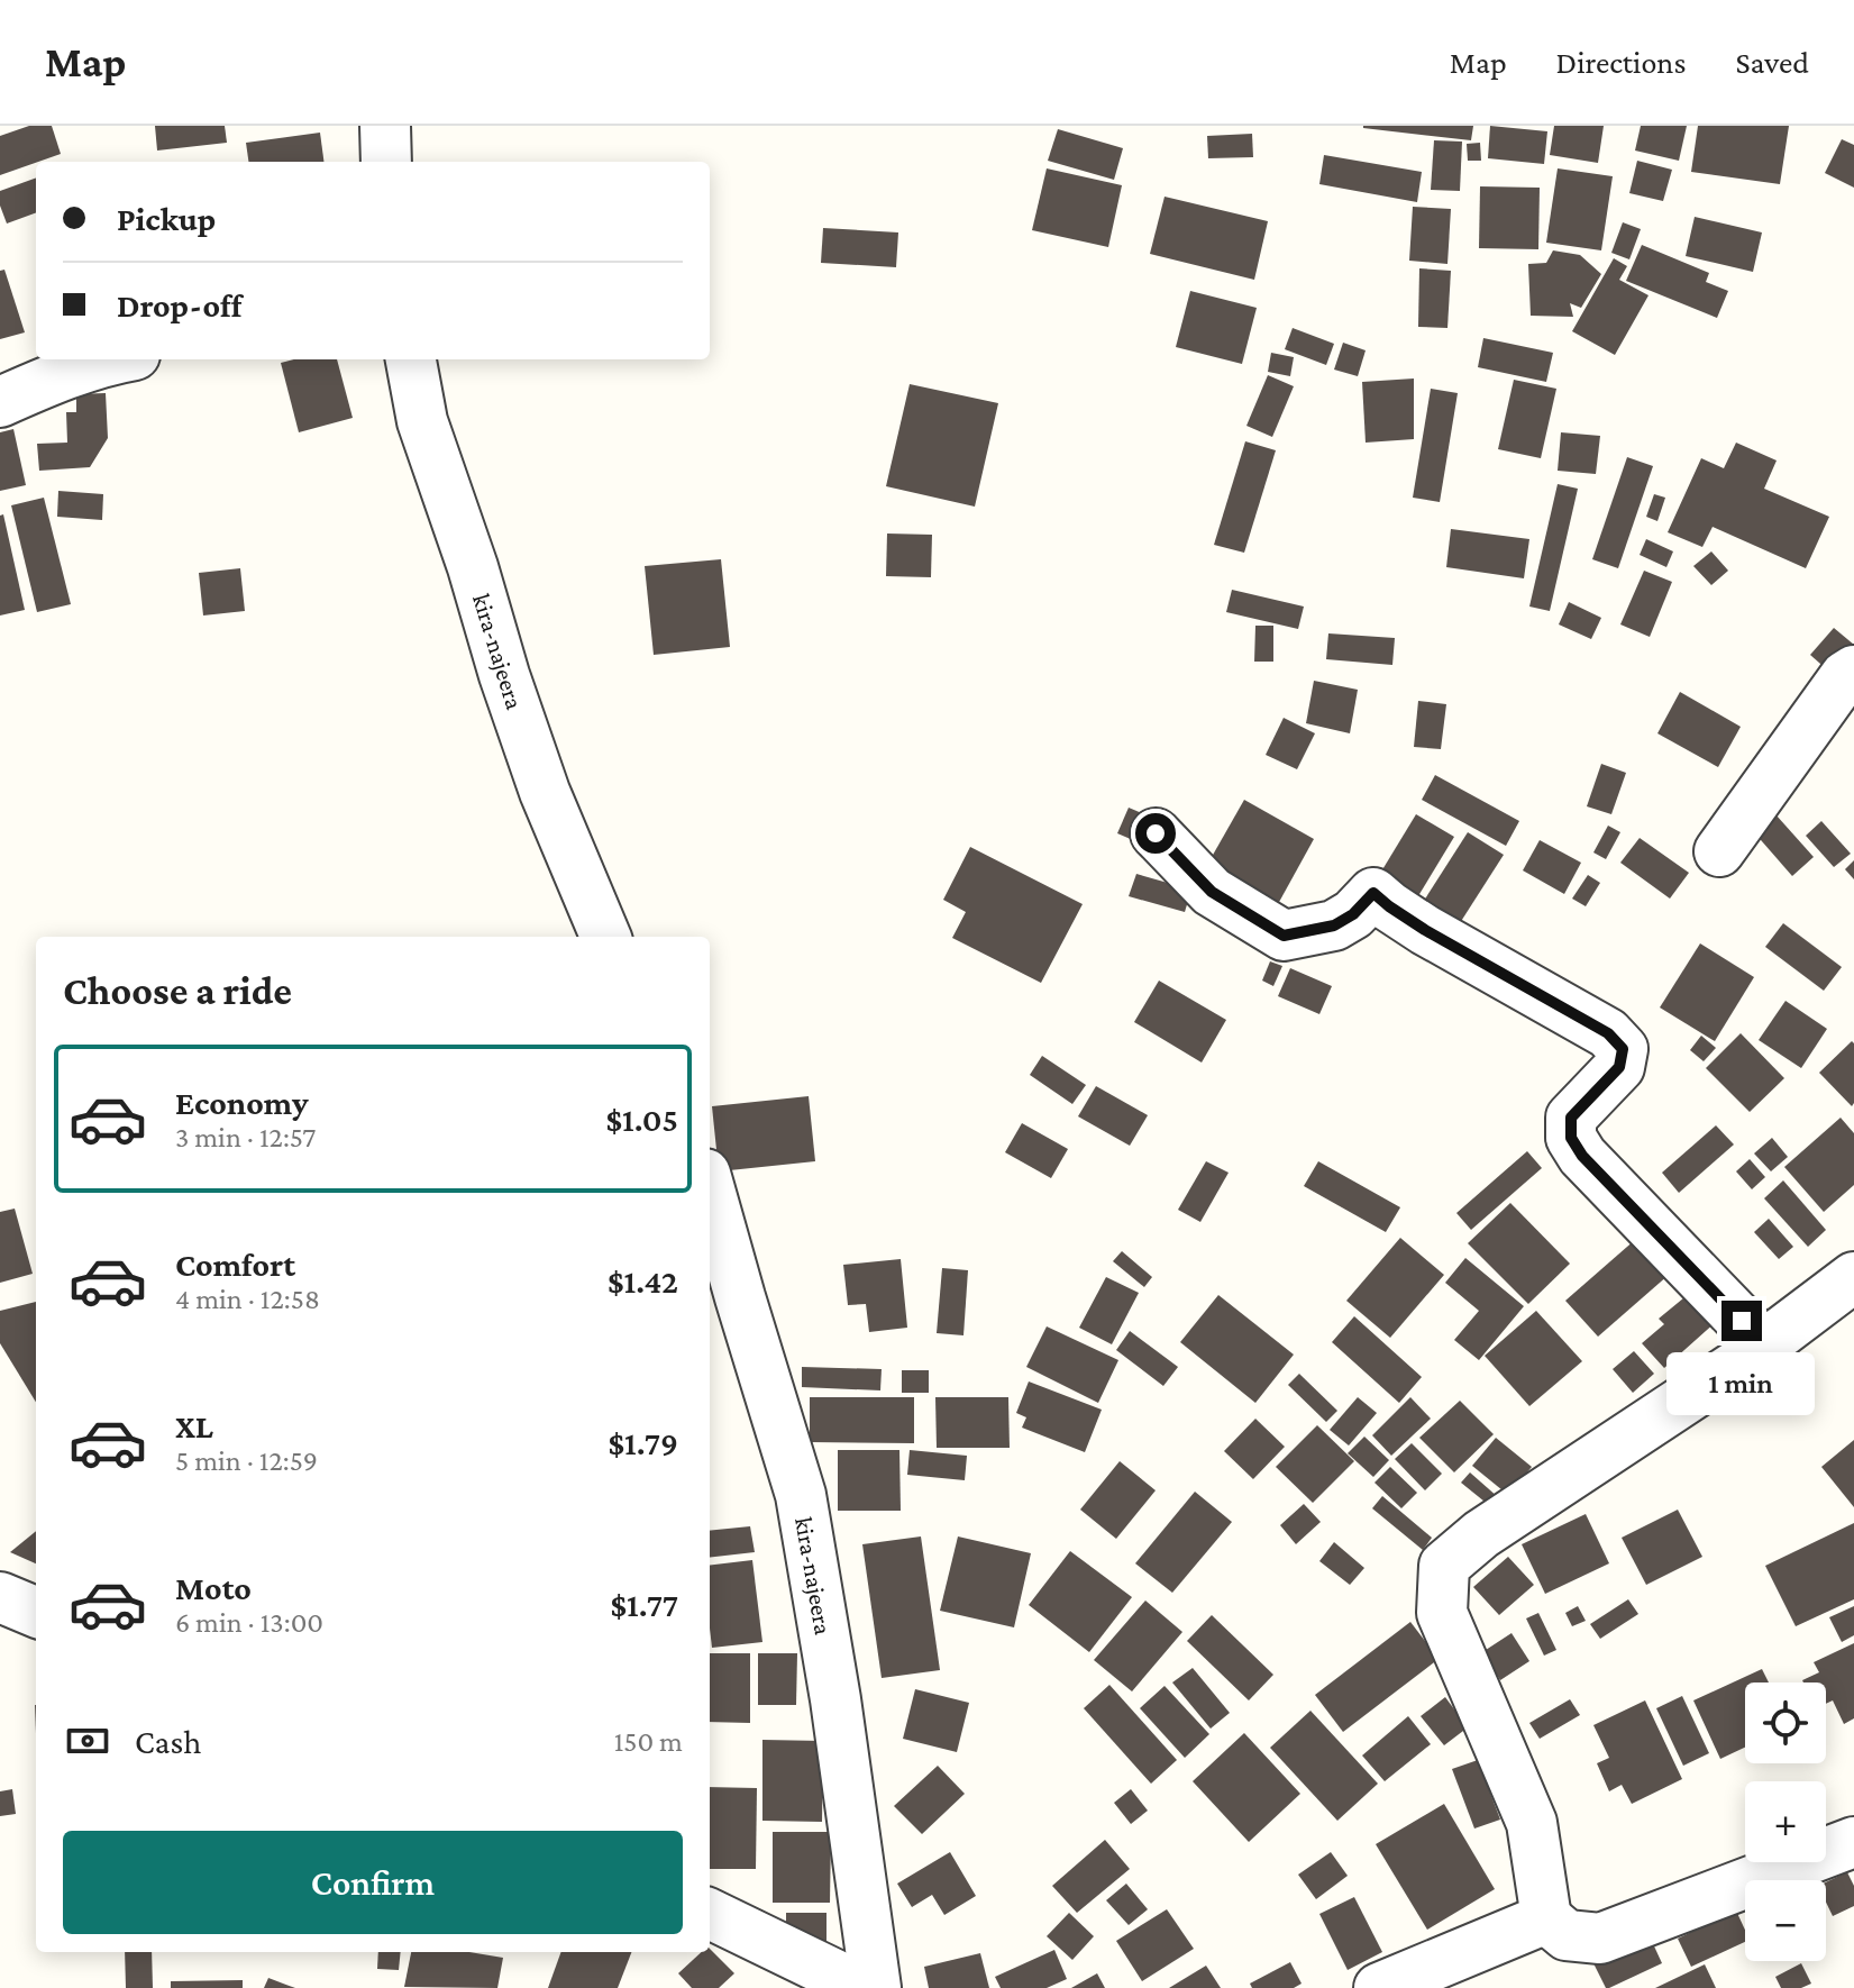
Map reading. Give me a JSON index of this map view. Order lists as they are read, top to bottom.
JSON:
{
  "streets": {
    "street": ["kira-najeera"]
  },
  "page": {
    "header": "Map",
    "nav": ["Map", "Directions", "Saved"],
    "banner": ["Pickup", "Drop-off"],
    "heading": "Choose a ride",
    "list": [
      {
        "name": "Economy",
        "note": "3 min · 12:57",
        "value": "$1.05"
      },
      {
        "name": "Comfort",
        "note": "4 min · 12:58",
        "value": "$1.42"
      },
      {
        "name": "XL",
        "note": "5 min · 12:59",
        "value": "$1.79"
      },
      {
        "name": "Moto",
        "note": "6 min · 13:00",
        "value": "$1.77"
      }
    ],
    "bubble": "1 min",
    "map_buttons": ["+", "−"],
    "pay": ["Cash", "150 m"],
    "buttons": "Confirm"
  }
}
